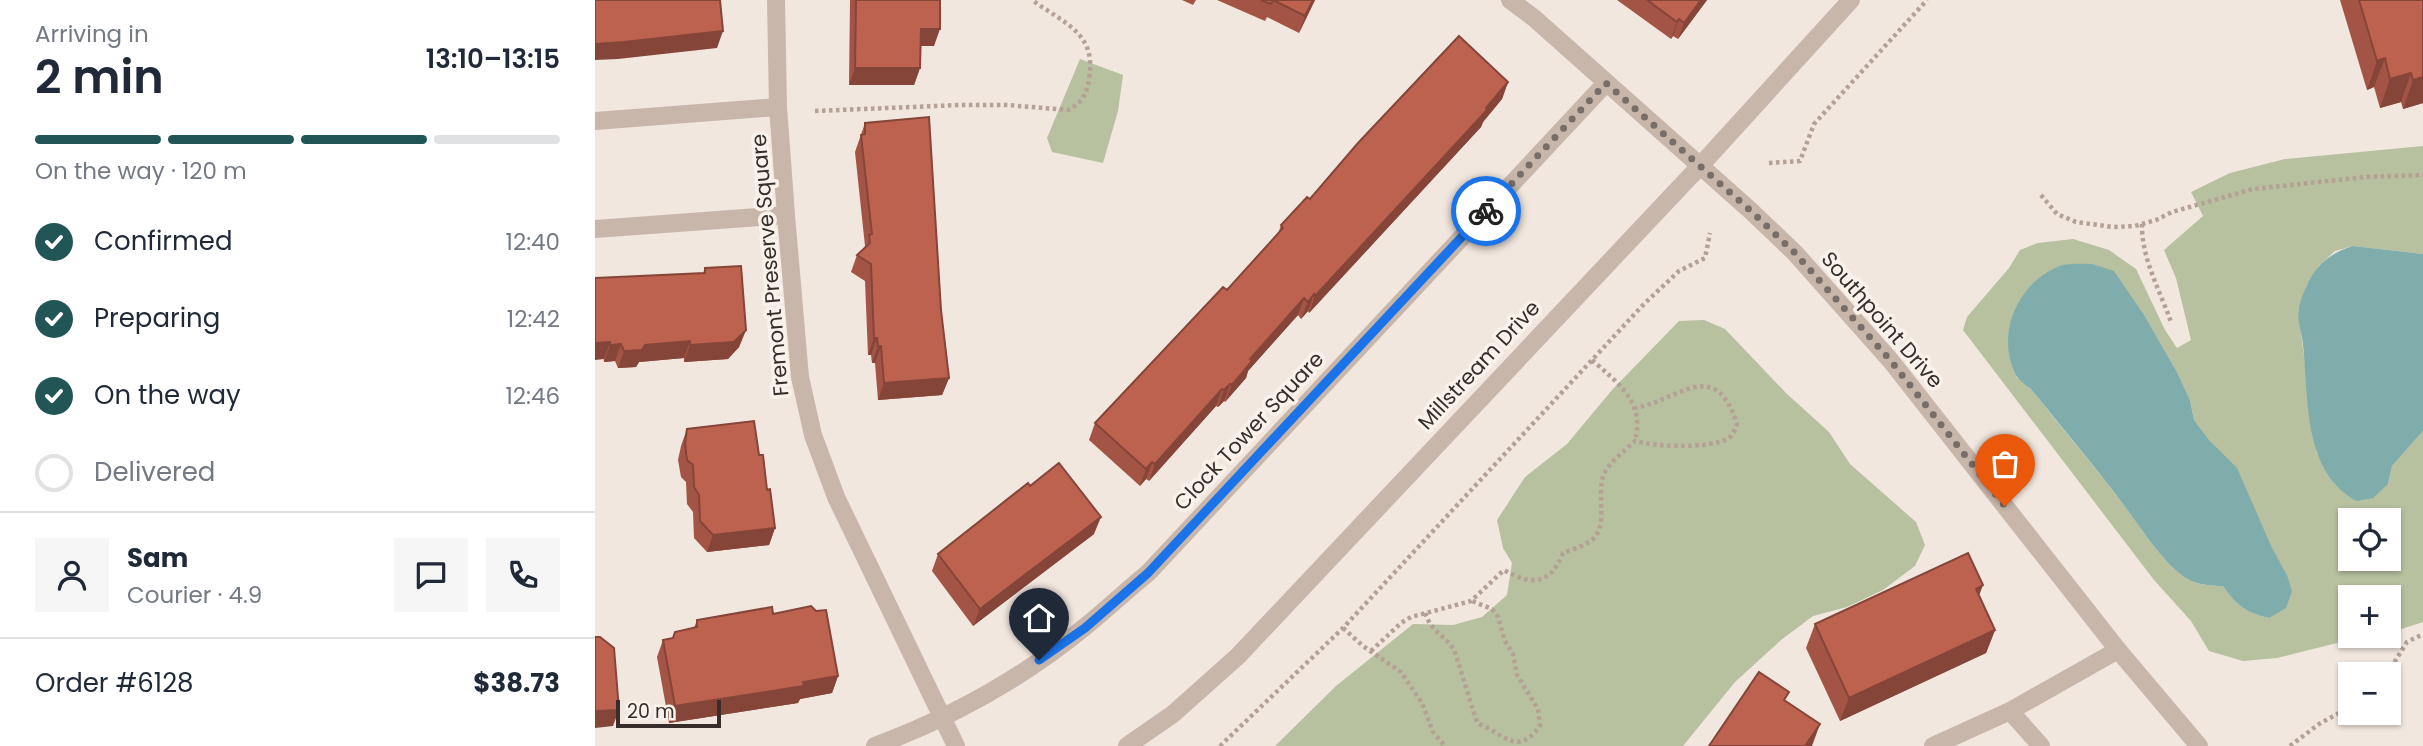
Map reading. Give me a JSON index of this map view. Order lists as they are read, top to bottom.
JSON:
{
  "streets": {
    "street": [
      "Fremont Preserve Square",
      "Southpoint Drive",
      "Millstream Drive",
      "Clock Tower Square"
    ]
  },
  "crossings": [
    ["Fremont Preserve Square", "Clock Tower Square"],
    ["Southpoint Drive", "Millstream Drive"],
    ["Southpoint Drive", "Clock Tower Square"]
  ],
  "scale_bar": "20 m",
  "page": {
    "heading": ["2 min", "Arriving in", "13:10–13:15"],
    "panel": [
      "Sam",
      "Courier · 4.9",
      "Order #6128",
      "$38.73"
    ],
    "bar": "On the way · 120 m",
    "list": [
      ["Confirmed", "12:40"],
      ["Preparing", "12:42"],
      ["On the way", "12:46"],
      "Delivered"
    ],
    "map_buttons": ["+", "−"],
    "scale": "20 m"
  }
}
